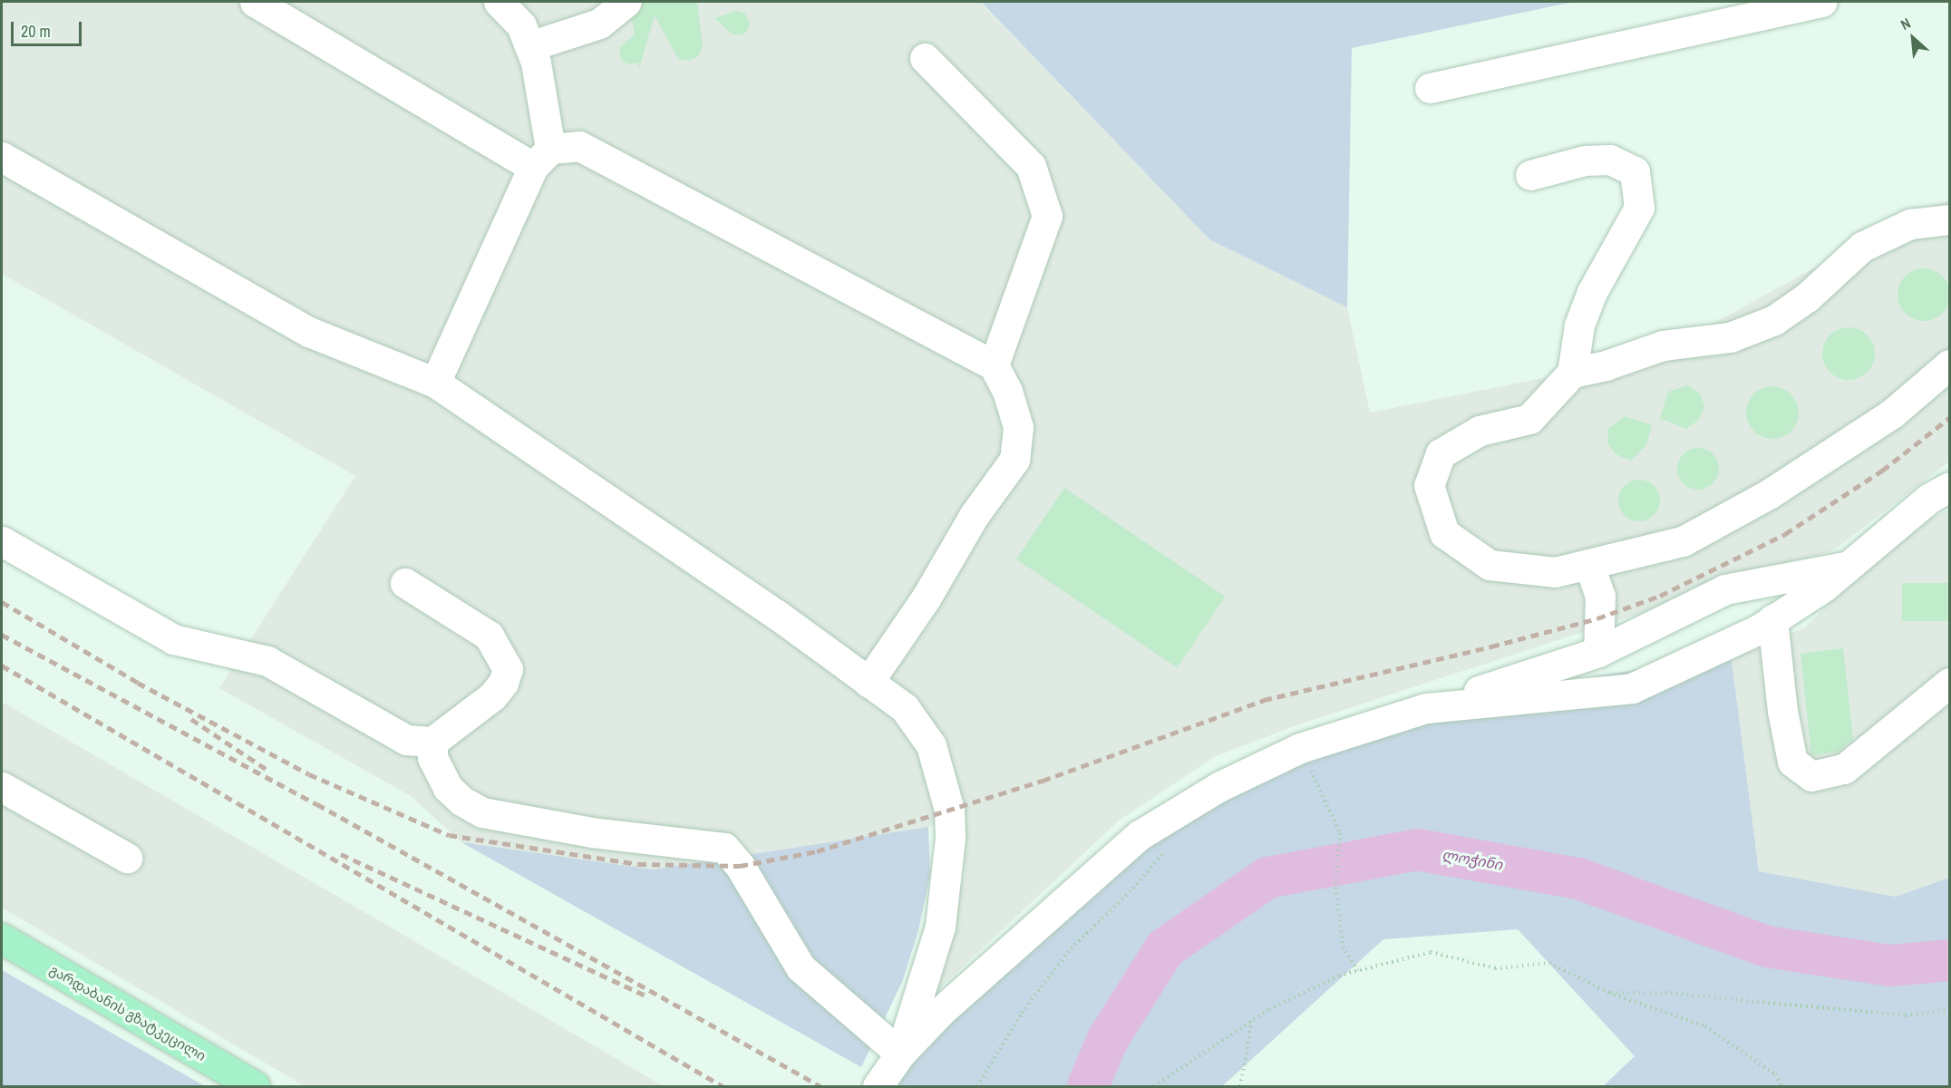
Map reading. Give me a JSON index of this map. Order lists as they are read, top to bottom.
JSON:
{
  "streets": {
    "main road": ["გარდაბანის გზატკეცილი"]
  },
  "water": ["ლოჭინი"],
  "scale_bar": "20 m",
  "north": "top left"
}
